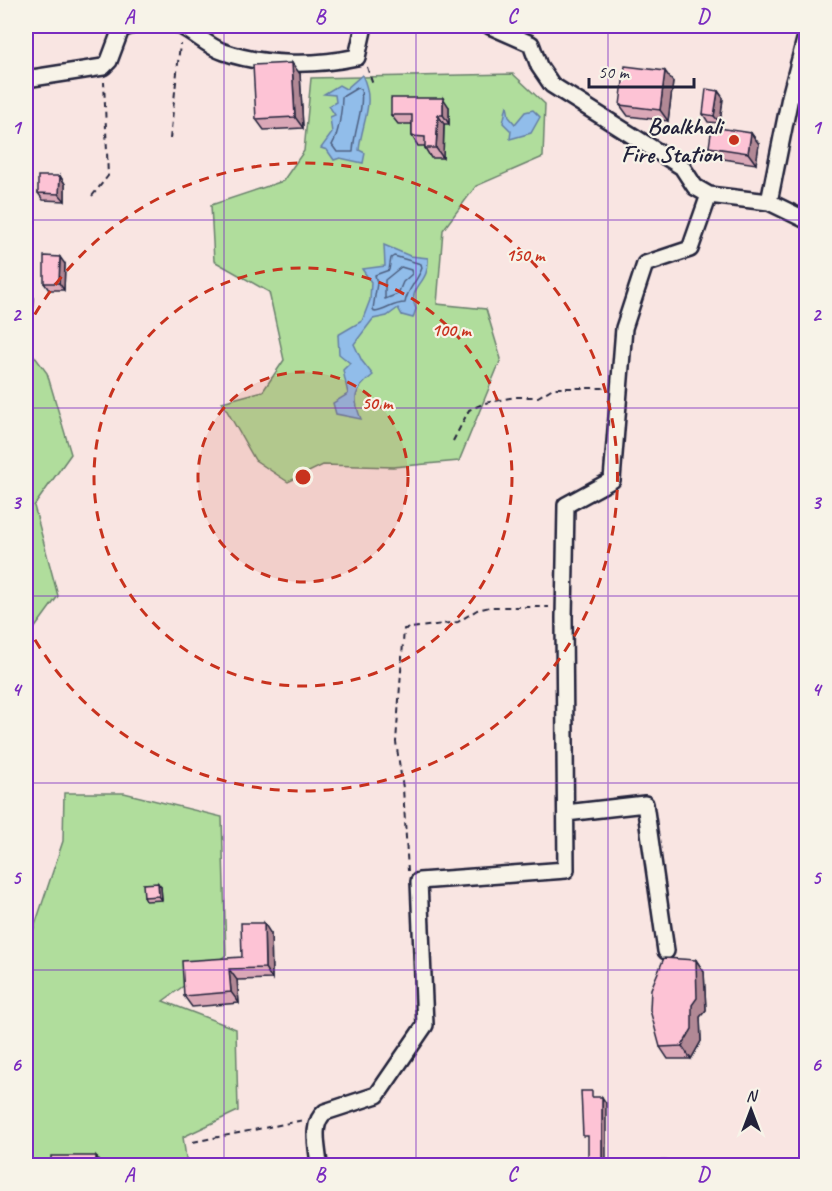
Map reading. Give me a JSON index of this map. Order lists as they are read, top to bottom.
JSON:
{
  "places": ["Boalkhali Fire Station"],
  "scale_bar": "50 m",
  "north": "top",
  "grid": {
    "columns": [
      "A",
      "B",
      "C",
      "D"
    ],
    "rows": [
      "1",
      "2",
      "3",
      "4",
      "5",
      "6"
    ]
  },
  "rings": ["150 m", "100 m", "50 m"]
}
